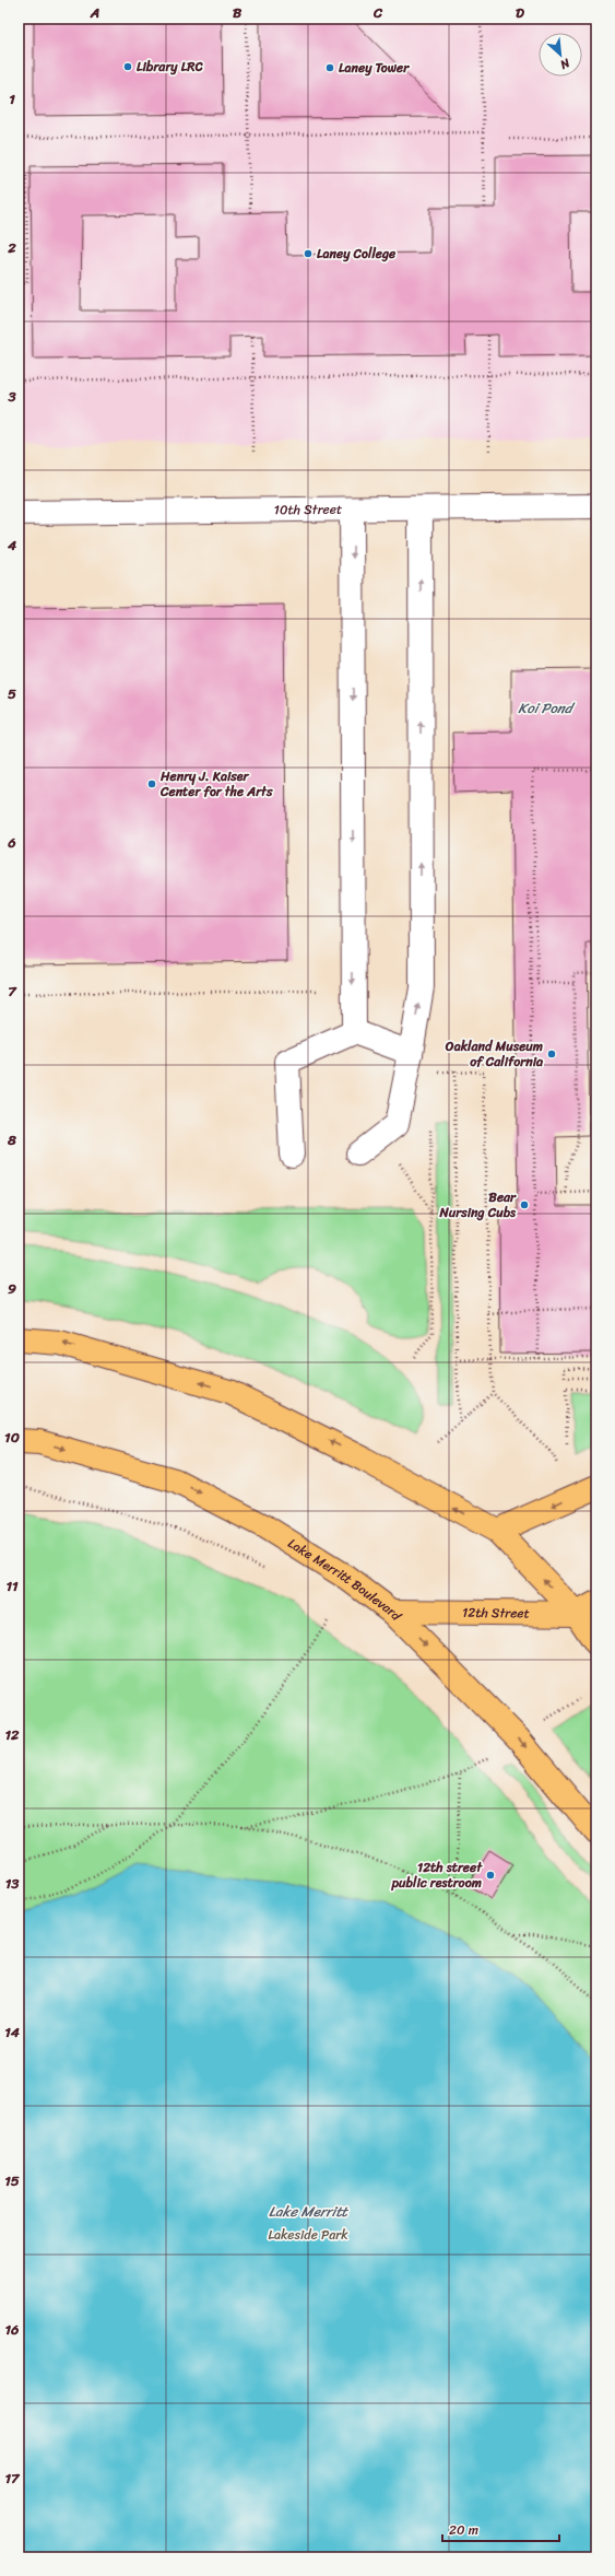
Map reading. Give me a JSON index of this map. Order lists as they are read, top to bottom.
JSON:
{
  "streets": {
    "main road": ["Lake Merritt Boulevard", "12th Street"],
    "street": ["10th Street"]
  },
  "crossings": [
    ["Lake Merritt Boulevard", "12th Street"]
  ],
  "water": ["Koi Pond", "Lake Merritt"],
  "parks": ["Lakeside Park"],
  "places": [
    "Library LRC",
    "Laney Tower",
    "Laney College",
    "Henry J. Kaiser Center for the Arts",
    "Oakland Museum of California",
    "Bear Nursing Cubs",
    "12th street public restroom"
  ],
  "scale_bar": "20 m",
  "north": "bottom right",
  "grid": {
    "columns": [
      "A",
      "B",
      "C",
      "D"
    ],
    "rows": [
      "1",
      "2",
      "3",
      "4",
      "5",
      "6",
      "7",
      "8",
      "9",
      "10",
      "11",
      "12",
      "13",
      "14",
      "15",
      "16",
      "17"
    ]
  }
}
